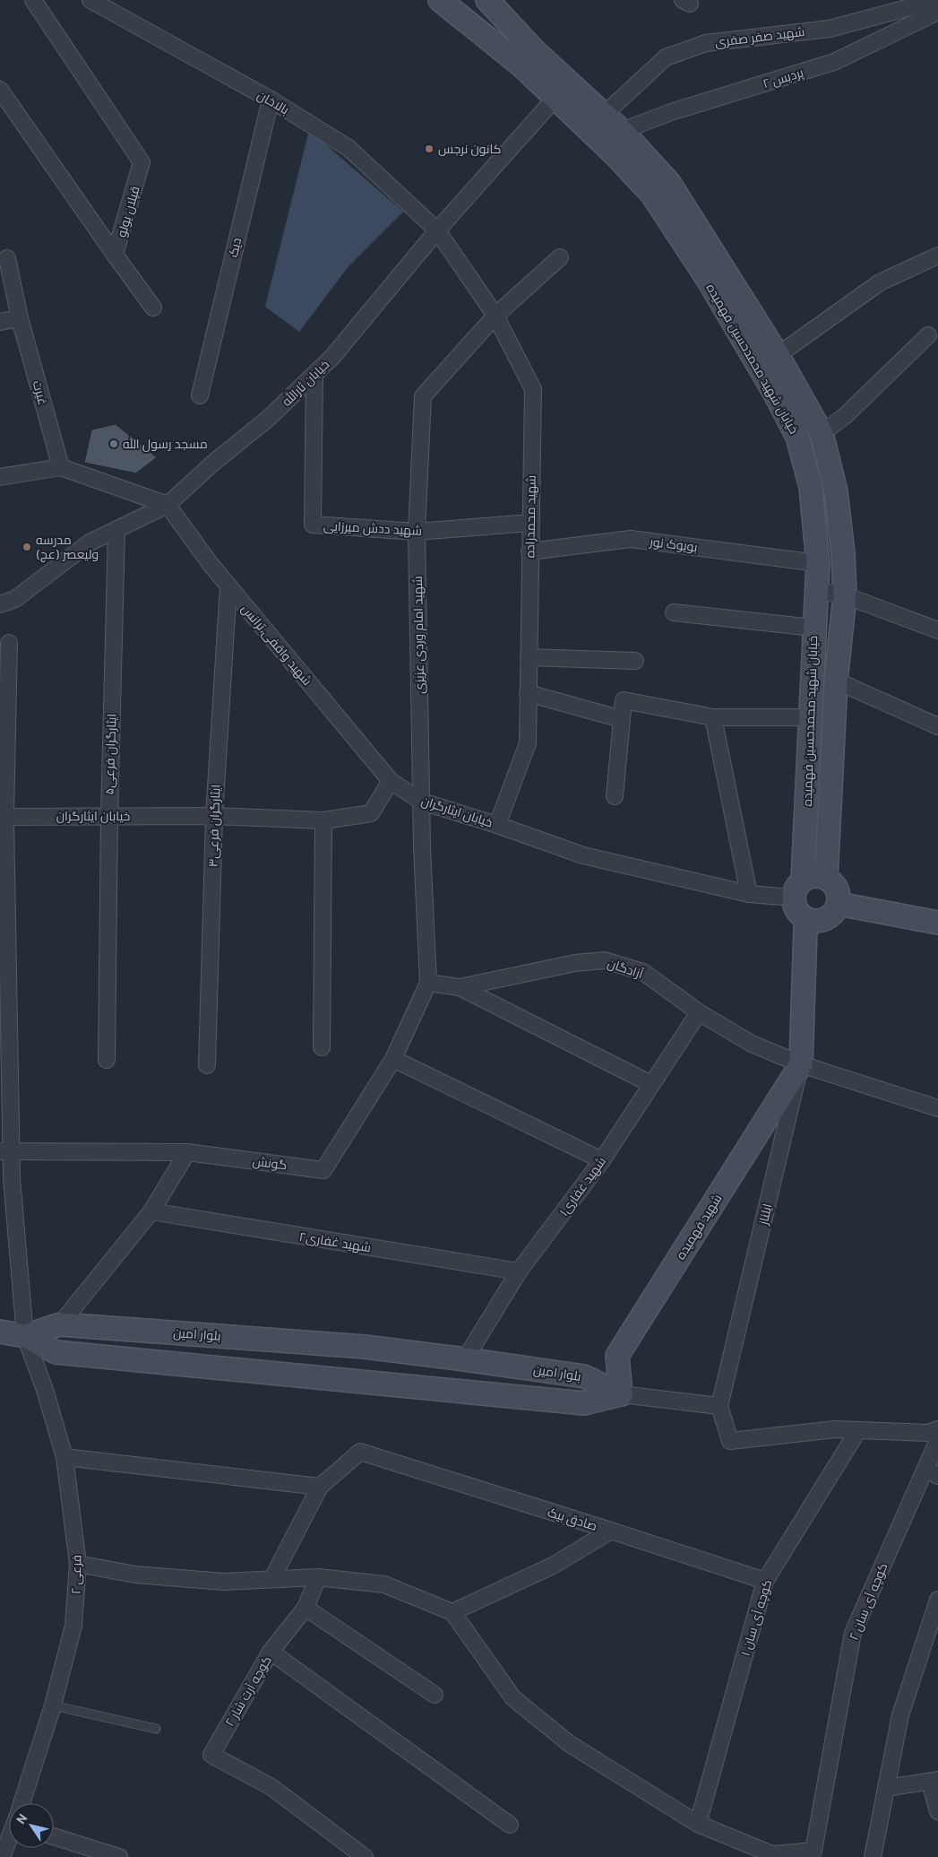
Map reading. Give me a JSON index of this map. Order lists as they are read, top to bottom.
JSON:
{
  "streets": {
    "main road": ["خیابان شهید محمدحسین فهمیده", "شهید فهمیده", "بلوار امین"],
    "street": [
      "شهید صفر صفری",
      "پردیس ۲",
      "بالاخان",
      "قپلان یولو",
      "دیک",
      "خیابان ثارالله",
      "غیرت",
      "شهید محمدزاده",
      "شهید ددش میرزایی",
      "بویوک نور",
      "شهید امام وردی عزیزی",
      "شهید واقفی،ترانس",
      "ایثارگران فرعی۵",
      "خیابان ایثارگران",
      "ایثارگران فرعی۳",
      "آزادگان",
      "گونش",
      "شهید غفاری۱",
      "ایلناز",
      "شهید غفاری۲",
      "صادق بیک",
      "فرعی ۲",
      "کوچه آی سان ۲",
      "کوچه آی سان ۱",
      "کوچه آرت شار ۲"
    ]
  },
  "crossings": [
    ["شهید صفر صفری", "خیابان شهید محمدحسین فهمیده"],
    ["پردیس ۲", "خیابان شهید محمدحسین فهمیده"],
    ["بالاخان", "دیک"],
    ["بالاخان", "خیابان ثارالله"],
    ["بالاخان", "شهید محمدزاده"],
    ["خیابان شهید محمدحسین فهمیده", "خیابان ثارالله"],
    ["خیابان شهید محمدحسین فهمیده", "بویوک نور"],
    ["خیابان شهید محمدحسین فهمیده", "خیابان ایثارگران"],
    ["خیابان ثارالله", "شهید محمدزاده"],
    ["خیابان ثارالله", "شهید ددش میرزایی"],
    ["خیابان ثارالله", "شهید واقفی،ترانس"],
    ["خیابان ثارالله", "ایثارگران فرعی۵"],
    ["شهید محمدزاده", "شهید ددش میرزایی"],
    ["شهید محمدزاده", "بویوک نور"],
    ["شهید محمدزاده", "شهید امام وردی عزیزی"],
    ["شهید محمدزاده", "خیابان ایثارگران"],
    ["شهید ددش میرزایی", "شهید امام وردی عزیزی"],
    ["شهید امام وردی عزیزی", "خیابان ایثارگران"],
    ["شهید امام وردی عزیزی", "آزادگان"],
    ["شهید امام وردی عزیزی", "گونش"],
    ["شهید واقفی،ترانس", "خیابان ایثارگران"],
    ["شهید واقفی،ترانس", "ایثارگران فرعی۳"],
    ["ایثارگران فرعی۵", "خیابان ایثارگران"],
    ["خیابان ایثارگران", "ایثارگران فرعی۳"],
    ["خیابان ایثارگران", "فرعی ۲"],
    ["آزادگان", "گونش"],
    ["آزادگان", "شهید غفاری۱"],
    ["آزادگان", "ایلناز"],
    ["آزادگان", "شهید فهمیده"],
    ["گونش", "فرعی ۲"],
    ["شهید غفاری۱", "شهید غفاری۲"],
    ["شهید غفاری۱", "بلوار امین"],
    ["ایلناز", "شهید فهمیده"],
    ["شهید فهمیده", "بلوار امین"],
    ["بلوار امین", "فرعی ۲"],
    ["کوچه آی سان ۲", "کوچه آی سان ۱"]
  ],
  "places": ["کانون نرجس", "مسجد رسول الله", "مدرسه ولیعصر (عج)"],
  "north": "top left"
}
